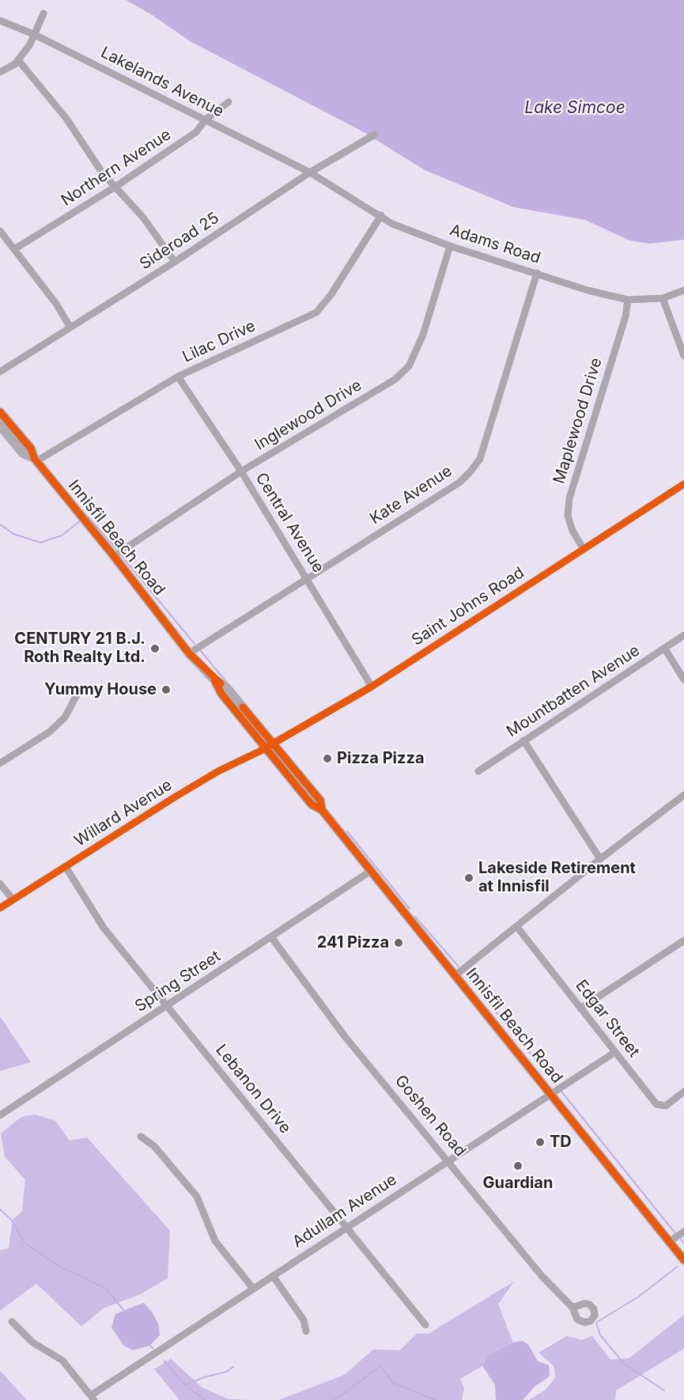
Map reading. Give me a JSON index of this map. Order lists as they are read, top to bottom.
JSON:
{
  "streets": {
    "main road": ["Innisfil Beach Road"],
    "street": [
      "Lakelands Avenue",
      "Northern Avenue",
      "Sideroad 25",
      "Adams Road",
      "Lilac Drive",
      "Inglewood Drive",
      "Maplewood Drive",
      "Kate Avenue",
      "Central Avenue",
      "Saint Johns Road",
      "Mountbatten Avenue",
      "Willard Avenue",
      "Spring Street",
      "Edgar Street",
      "Lebanon Drive",
      "Goshen Road",
      "Adullam Avenue"
    ]
  },
  "crossings": [
    ["Lakelands Avenue", "Northern Avenue"],
    ["Lakelands Avenue", "Sideroad 25"],
    ["Lakelands Avenue", "Adams Road"],
    ["Sideroad 25", "Adams Road"],
    ["Adams Road", "Lilac Drive"],
    ["Adams Road", "Inglewood Drive"],
    ["Adams Road", "Maplewood Drive"],
    ["Adams Road", "Kate Avenue"],
    ["Lilac Drive", "Central Avenue"],
    ["Lilac Drive", "Innisfil Beach Road"],
    ["Inglewood Drive", "Central Avenue"],
    ["Inglewood Drive", "Innisfil Beach Road"],
    ["Maplewood Drive", "Saint Johns Road"],
    ["Kate Avenue", "Central Avenue"],
    ["Kate Avenue", "Innisfil Beach Road"],
    ["Central Avenue", "Saint Johns Road"],
    ["Innisfil Beach Road", "Saint Johns Road"],
    ["Innisfil Beach Road", "Willard Avenue"],
    ["Innisfil Beach Road", "Spring Street"],
    ["Innisfil Beach Road", "Adullam Avenue"],
    ["Saint Johns Road", "Willard Avenue"],
    ["Willard Avenue", "Lebanon Drive"],
    ["Spring Street", "Lebanon Drive"],
    ["Spring Street", "Goshen Road"],
    ["Edgar Street", "Adullam Avenue"],
    ["Lebanon Drive", "Adullam Avenue"],
    ["Goshen Road", "Adullam Avenue"]
  ],
  "water": ["Lake Simcoe"],
  "places": [
    "CENTURY 21 B.J. Roth Realty Ltd.",
    "Yummy House",
    "Pizza Pizza",
    "Lakeside Retirement at Innisfil",
    "241 Pizza",
    "TD",
    "Guardian"
  ]
}
